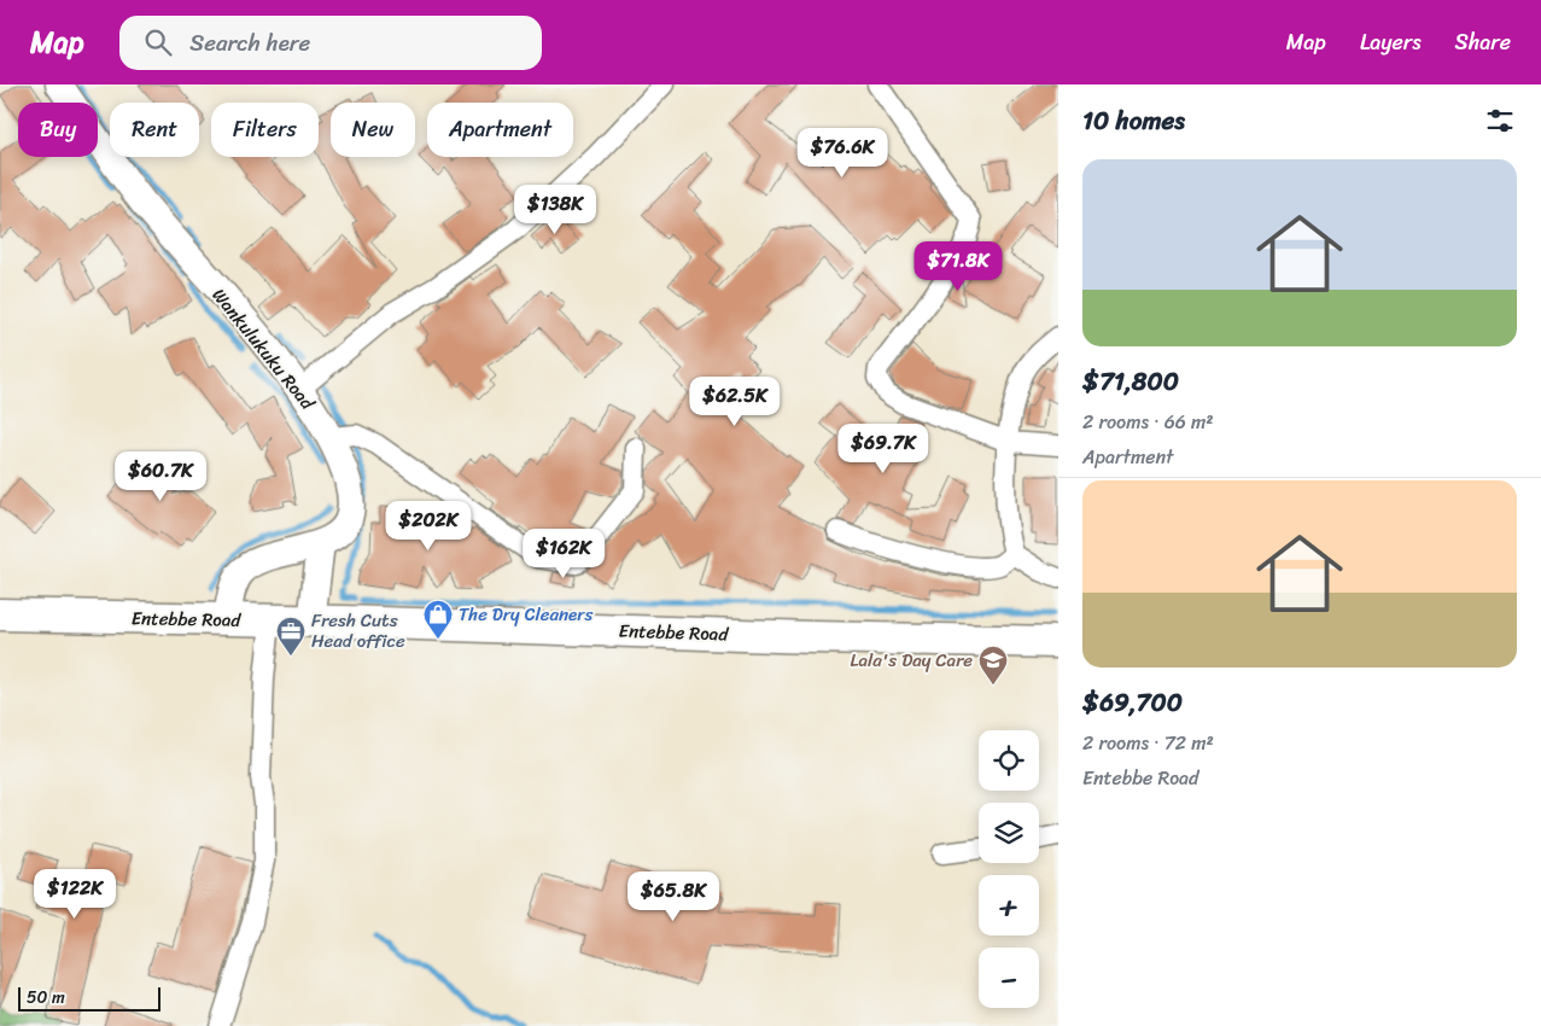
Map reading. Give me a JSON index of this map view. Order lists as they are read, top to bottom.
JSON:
{
  "streets": {
    "main road": ["Wankulukuku Road", "Entebbe Road"]
  },
  "crossings": [
    ["Wankulukuku Road", "Entebbe Road"]
  ],
  "places": {
    "shop": ["The Dry Cleaners"],
    "office": ["Fresh Cuts Head office"],
    "school or university": ["Lala's Day Care"]
  },
  "scale_bar": "50 m",
  "page": {
    "header": "Map",
    "search": "Search here",
    "nav": ["Map", "Layers", "Share"],
    "heading": "10 homes",
    "chip": [
      "Buy",
      "Rent",
      "Filters",
      "New",
      "Apartment"
    ],
    "price": [
      "$76.6K",
      "$138K",
      "$71.8K",
      "$62.5K",
      "$69.7K",
      "$60.7K",
      "$202K",
      "$162K",
      "$122K",
      "$65.8K"
    ],
    "list": [
      {
        "name": "$71,800",
        "note": "2 rooms · 66 m² · Apartment"
      },
      {
        "name": "$69,700",
        "note": "2 rooms · 72 m² · Entebbe Road"
      }
    ],
    "map_buttons": ["+", "−"],
    "scale": "50 m"
  }
}
